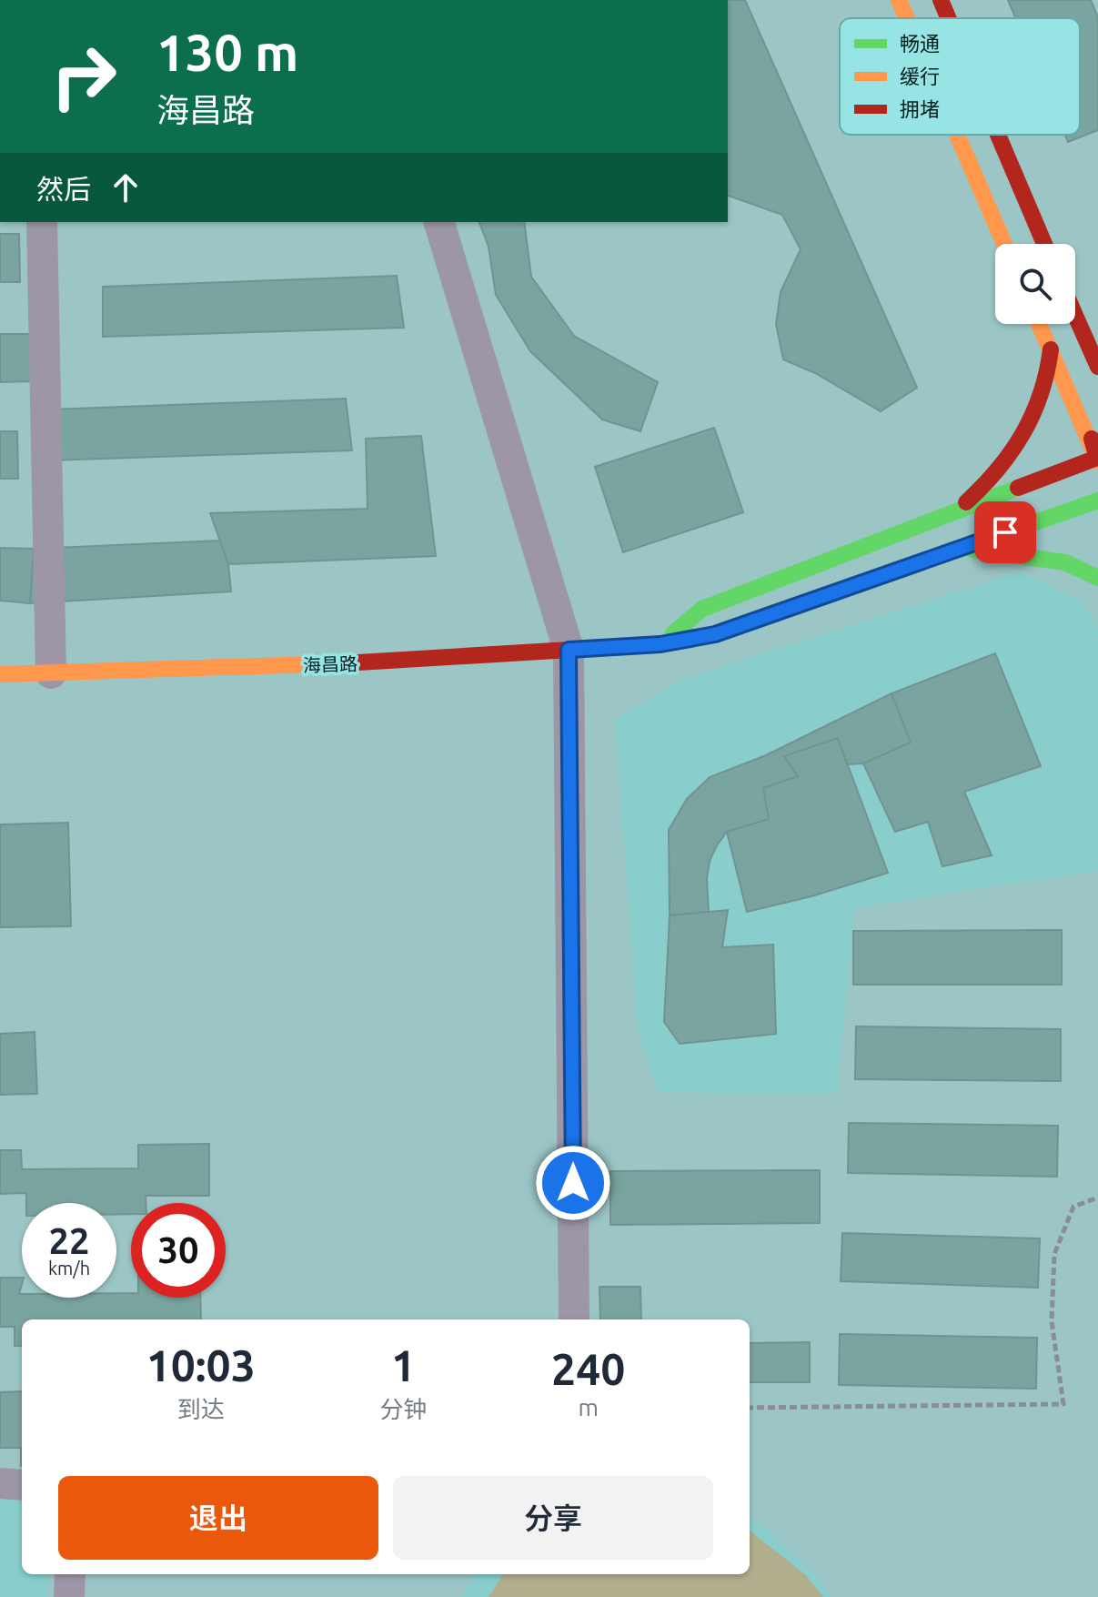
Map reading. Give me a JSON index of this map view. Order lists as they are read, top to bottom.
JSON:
{
  "streets": {
    "street": ["海昌路"]
  },
  "legend": ["畅通", "缓行", "拥堵"],
  "page": {
    "turn": ["130 m", "海昌路"],
    "then": "然后",
    "speed": "22 km/h",
    "limit": "30",
    "eta": [
      "10:03",
      "到达",
      "1",
      "分钟",
      "240",
      "m"
    ],
    "buttons": ["退出", "分享"]
  }
}
